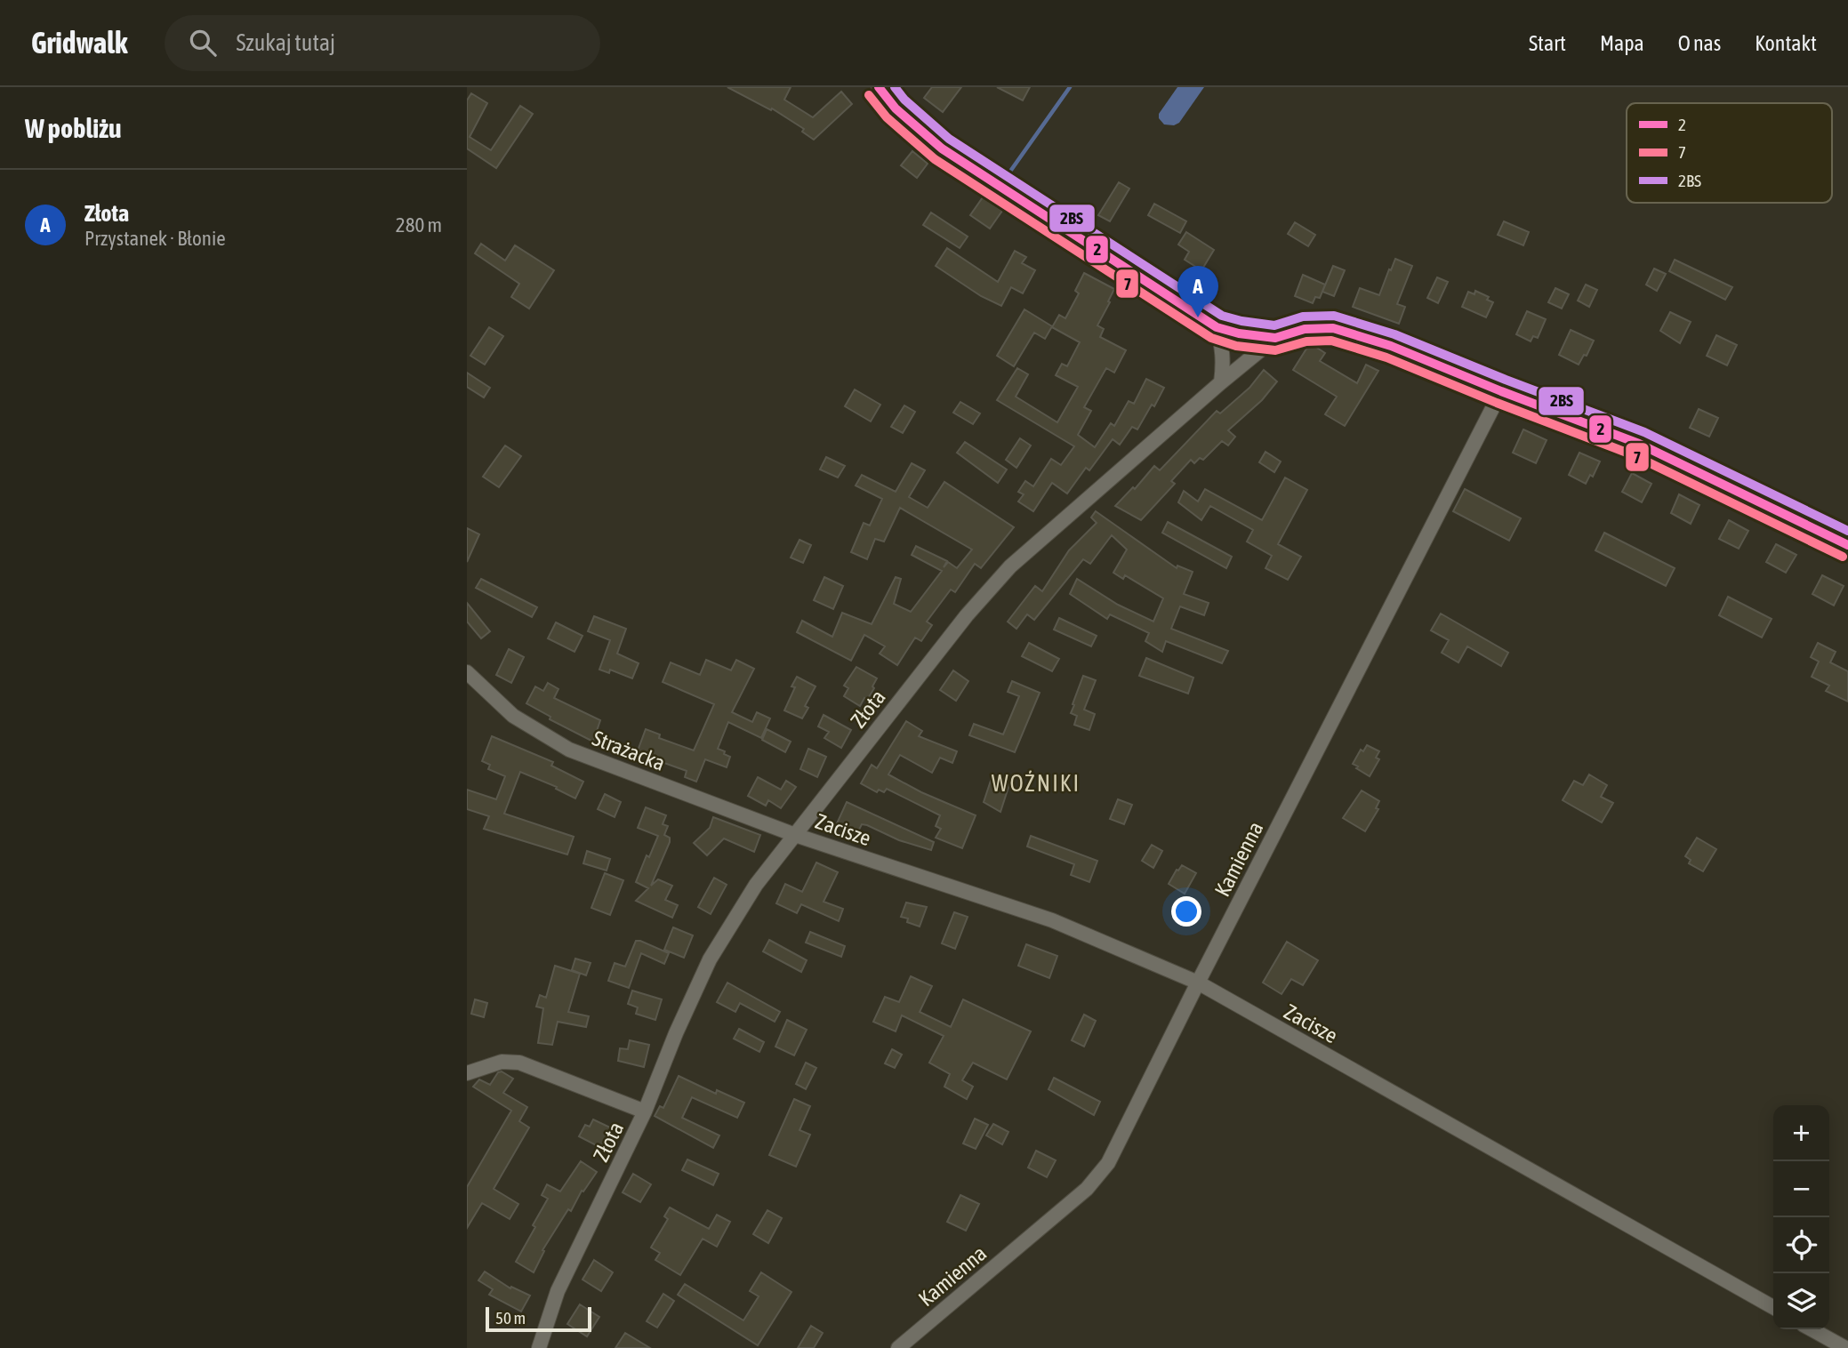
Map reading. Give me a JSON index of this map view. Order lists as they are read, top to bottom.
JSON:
{
  "streets": {
    "street": [
      "Złota",
      "Strażacka",
      "Zacisze",
      "Kamienna"
    ]
  },
  "crossings": [
    ["Złota", "Strażacka"],
    ["Złota", "Zacisze"],
    ["Złota", "Kamienna"],
    ["Strażacka", "Zacisze"],
    ["Zacisze", "Kamienna"]
  ],
  "districts": ["WOŹNIKI"],
  "lines": ["transit line 2", "transit line 2BS", "transit line 7"],
  "legend": ["2", "7", "2BS"],
  "scale_bar": "50 m",
  "page": {
    "header": "Gridwalk",
    "search": "Szukaj tutaj",
    "nav": [
      "Start",
      "Mapa",
      "O nas",
      "Kontakt"
    ],
    "heading": "W pobliżu",
    "list": [
      {
        "mark": "A",
        "name": "Złota",
        "note": "Przystanek · Błonie",
        "value": "280 m"
      }
    ],
    "pins": "A",
    "map_buttons": ["+", "−"],
    "scale": "50 m"
  }
}
